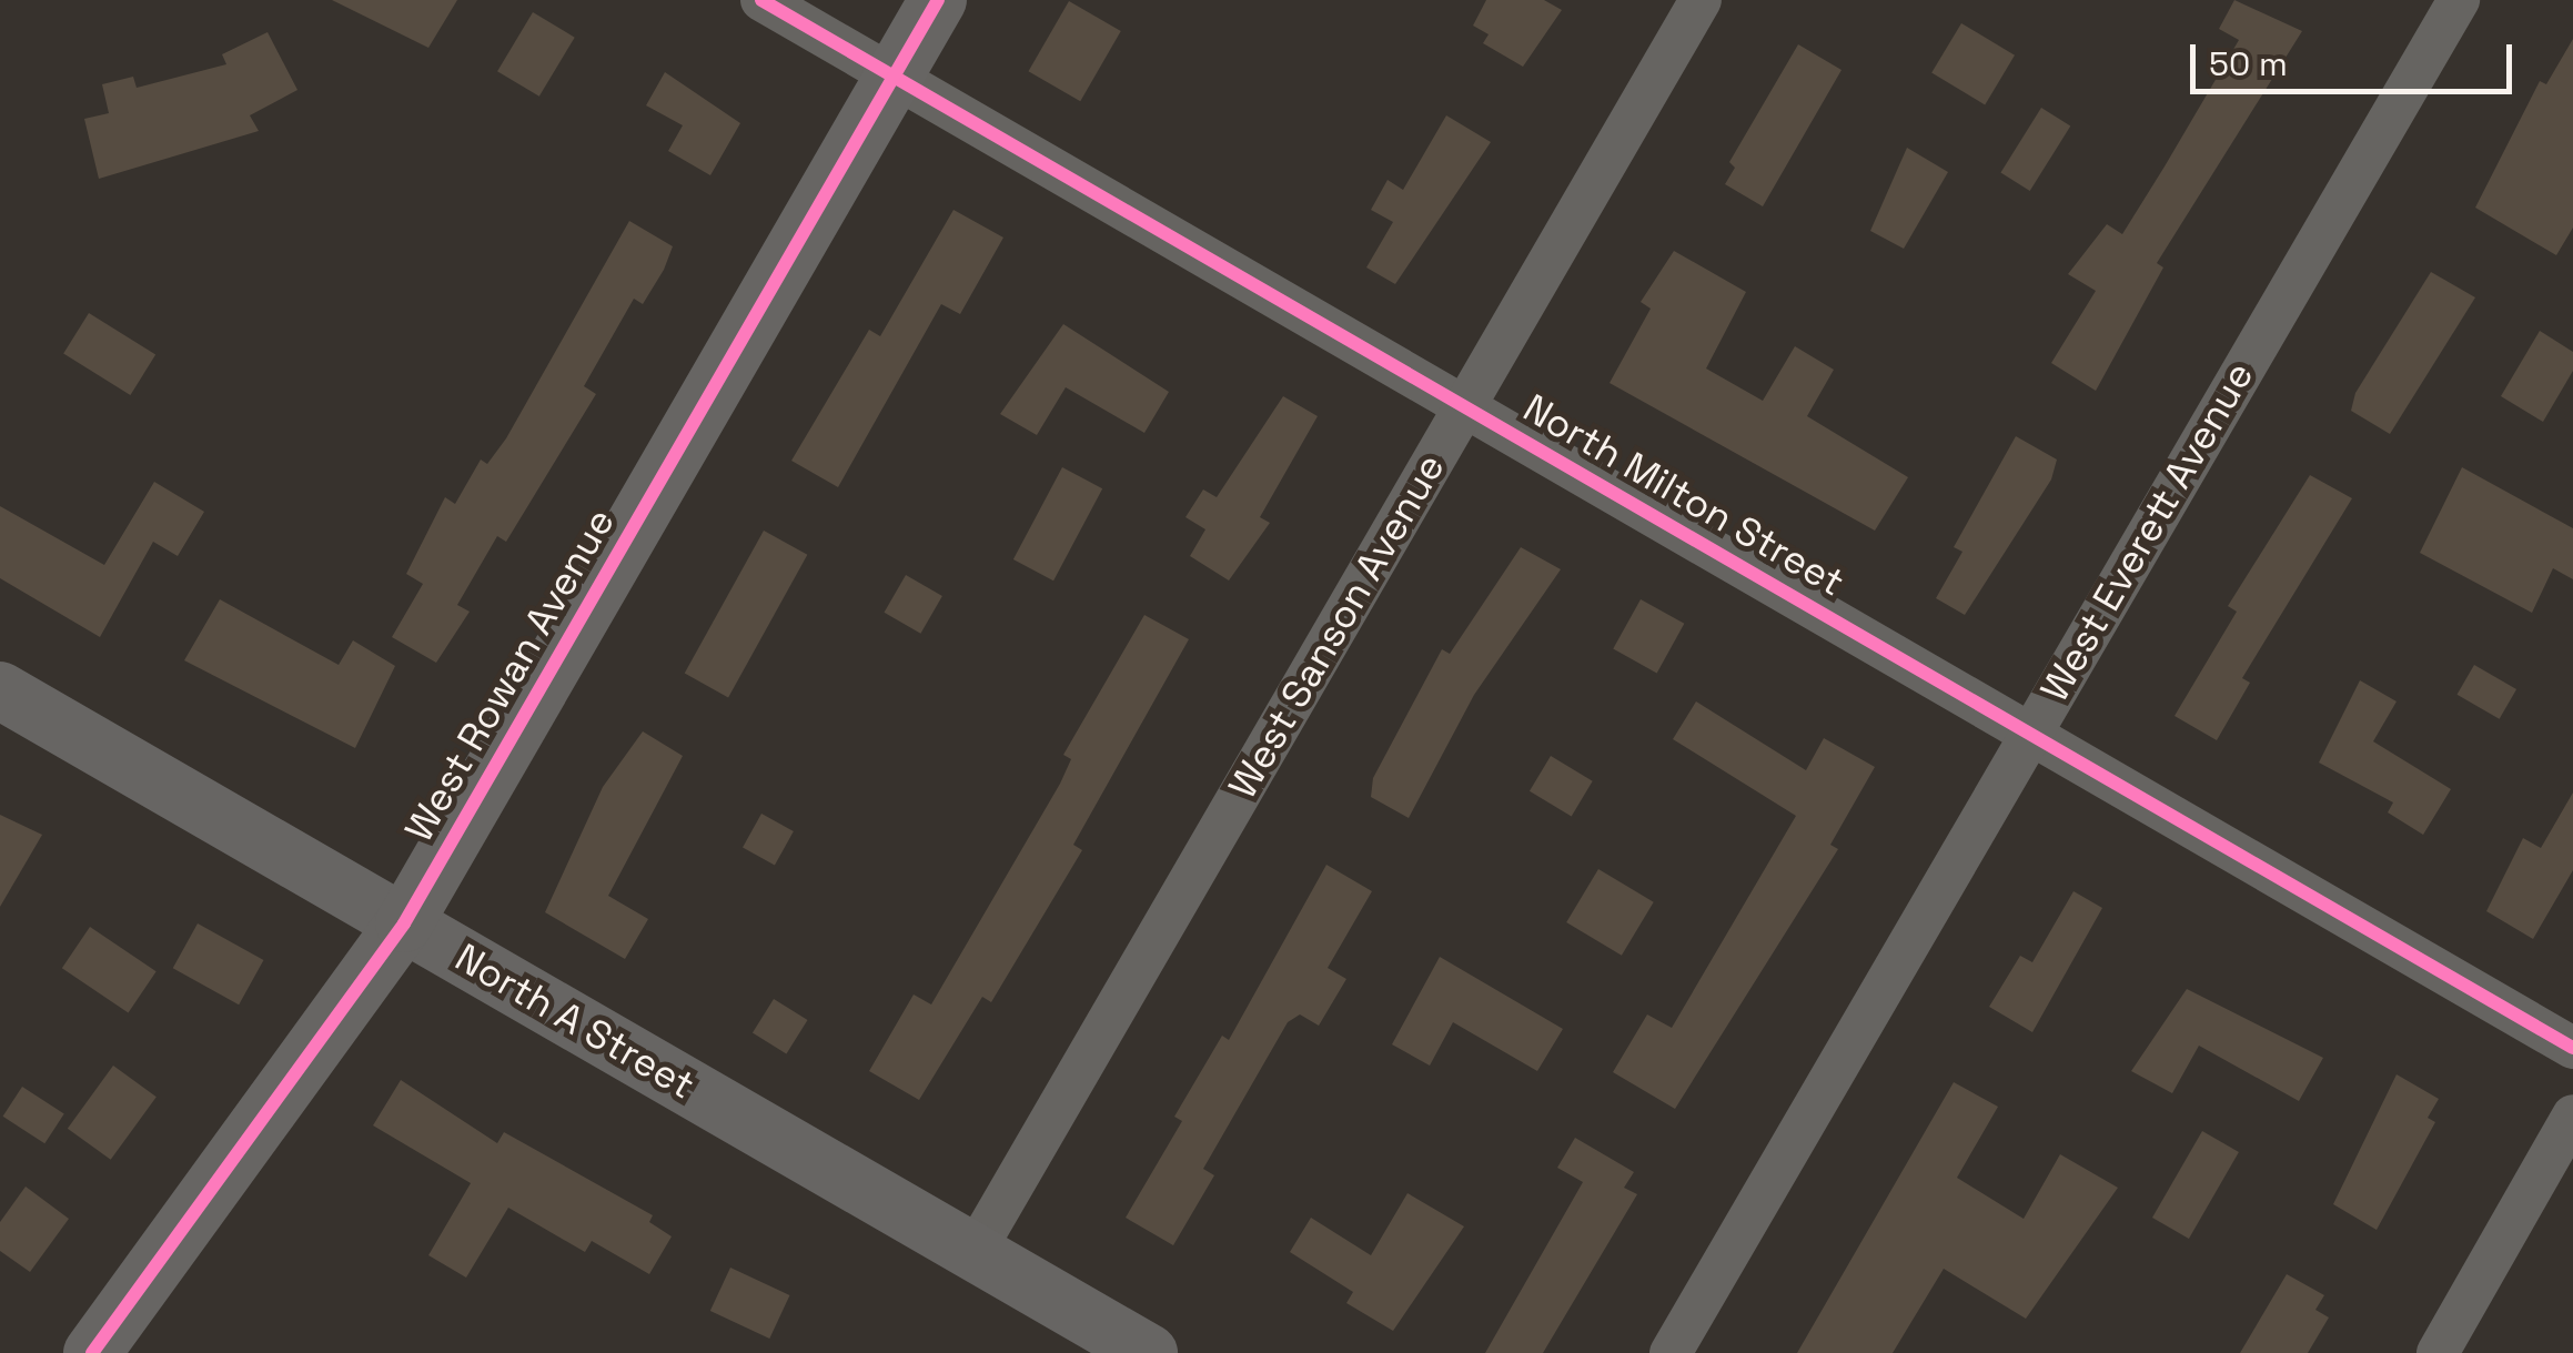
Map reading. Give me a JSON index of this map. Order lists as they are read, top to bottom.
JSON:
{
  "streets": {
    "street": [
      "North Milton Street",
      "West Everett Avenue",
      "West Sanson Avenue",
      "West Rowan Avenue",
      "North A Street"
    ]
  },
  "crossings": [
    ["North Milton Street", "West Everett Avenue"],
    ["North Milton Street", "West Sanson Avenue"],
    ["North Milton Street", "West Rowan Avenue"],
    ["West Sanson Avenue", "North A Street"],
    ["West Rowan Avenue", "North A Street"]
  ],
  "scale_bar": "50 m"
}
